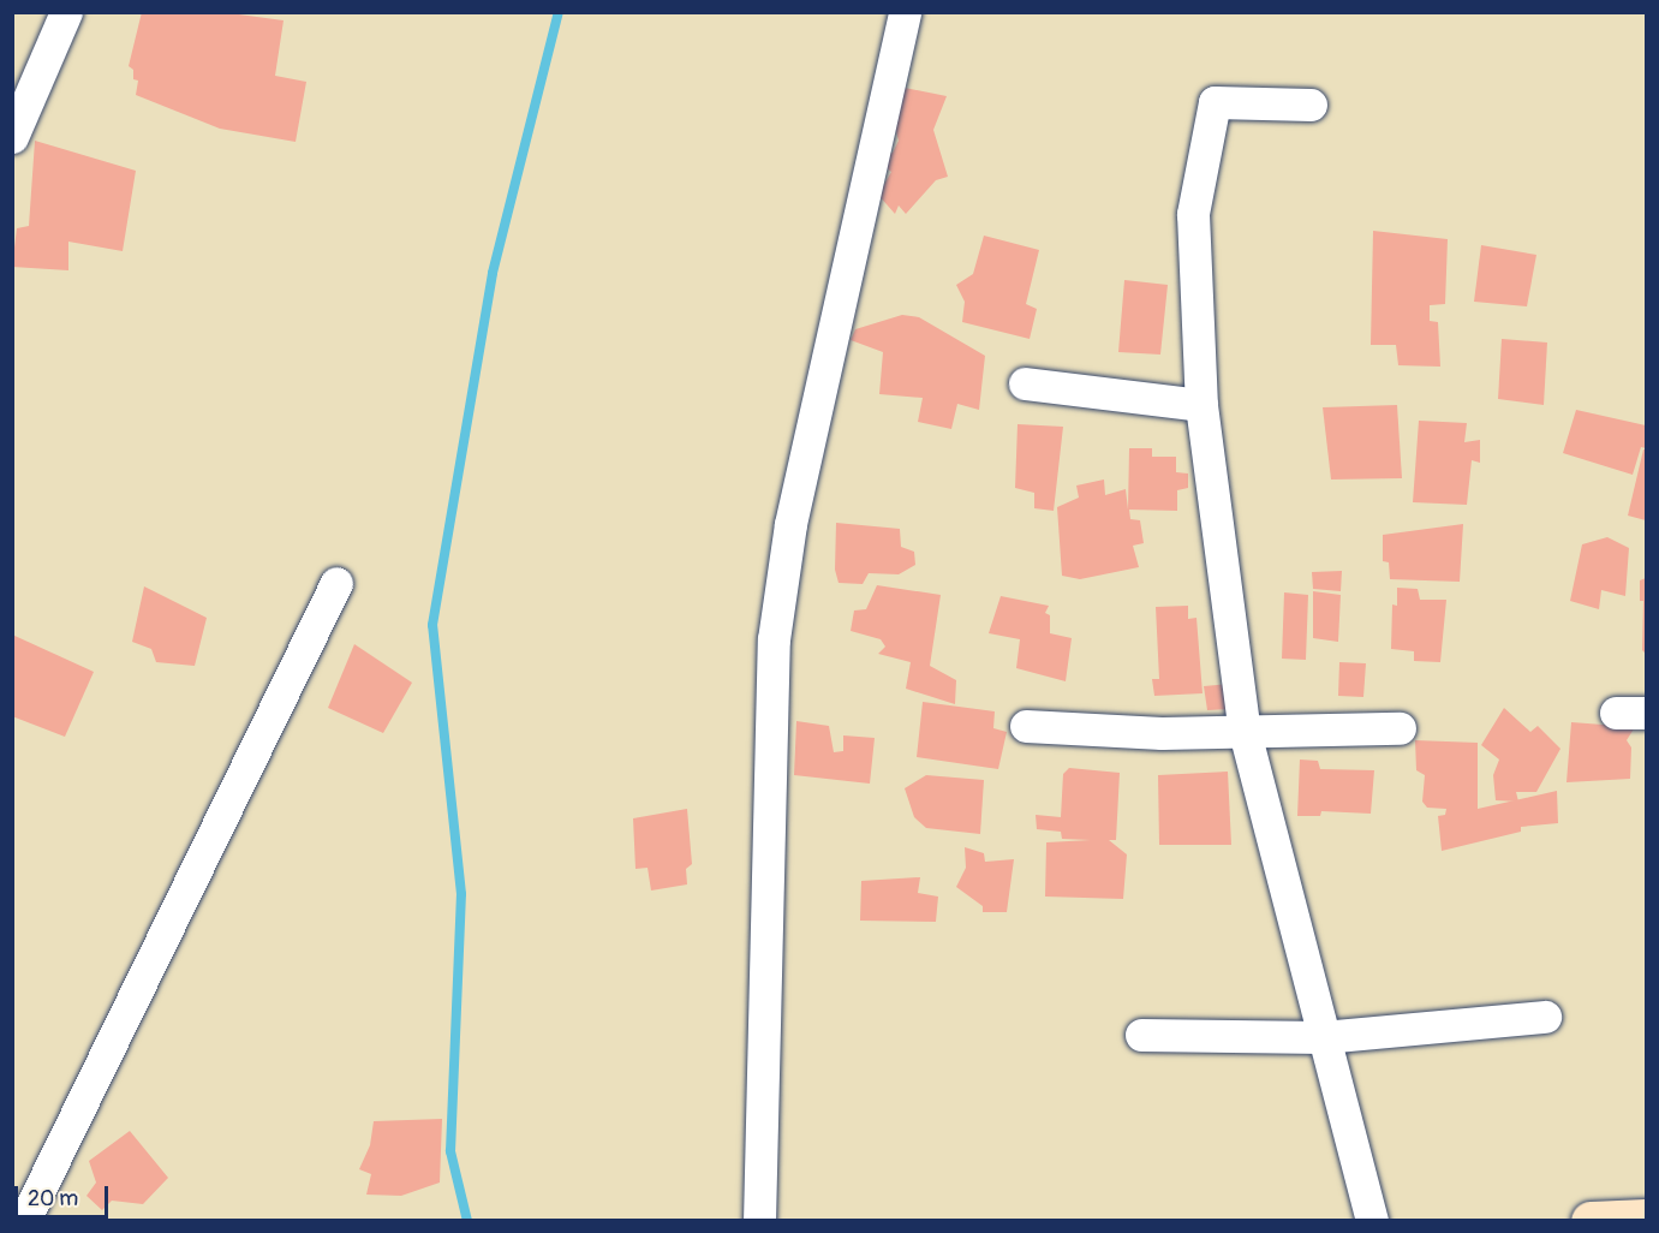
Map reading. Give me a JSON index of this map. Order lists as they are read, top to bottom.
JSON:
{
  "scale_bar": "20 m"
}
